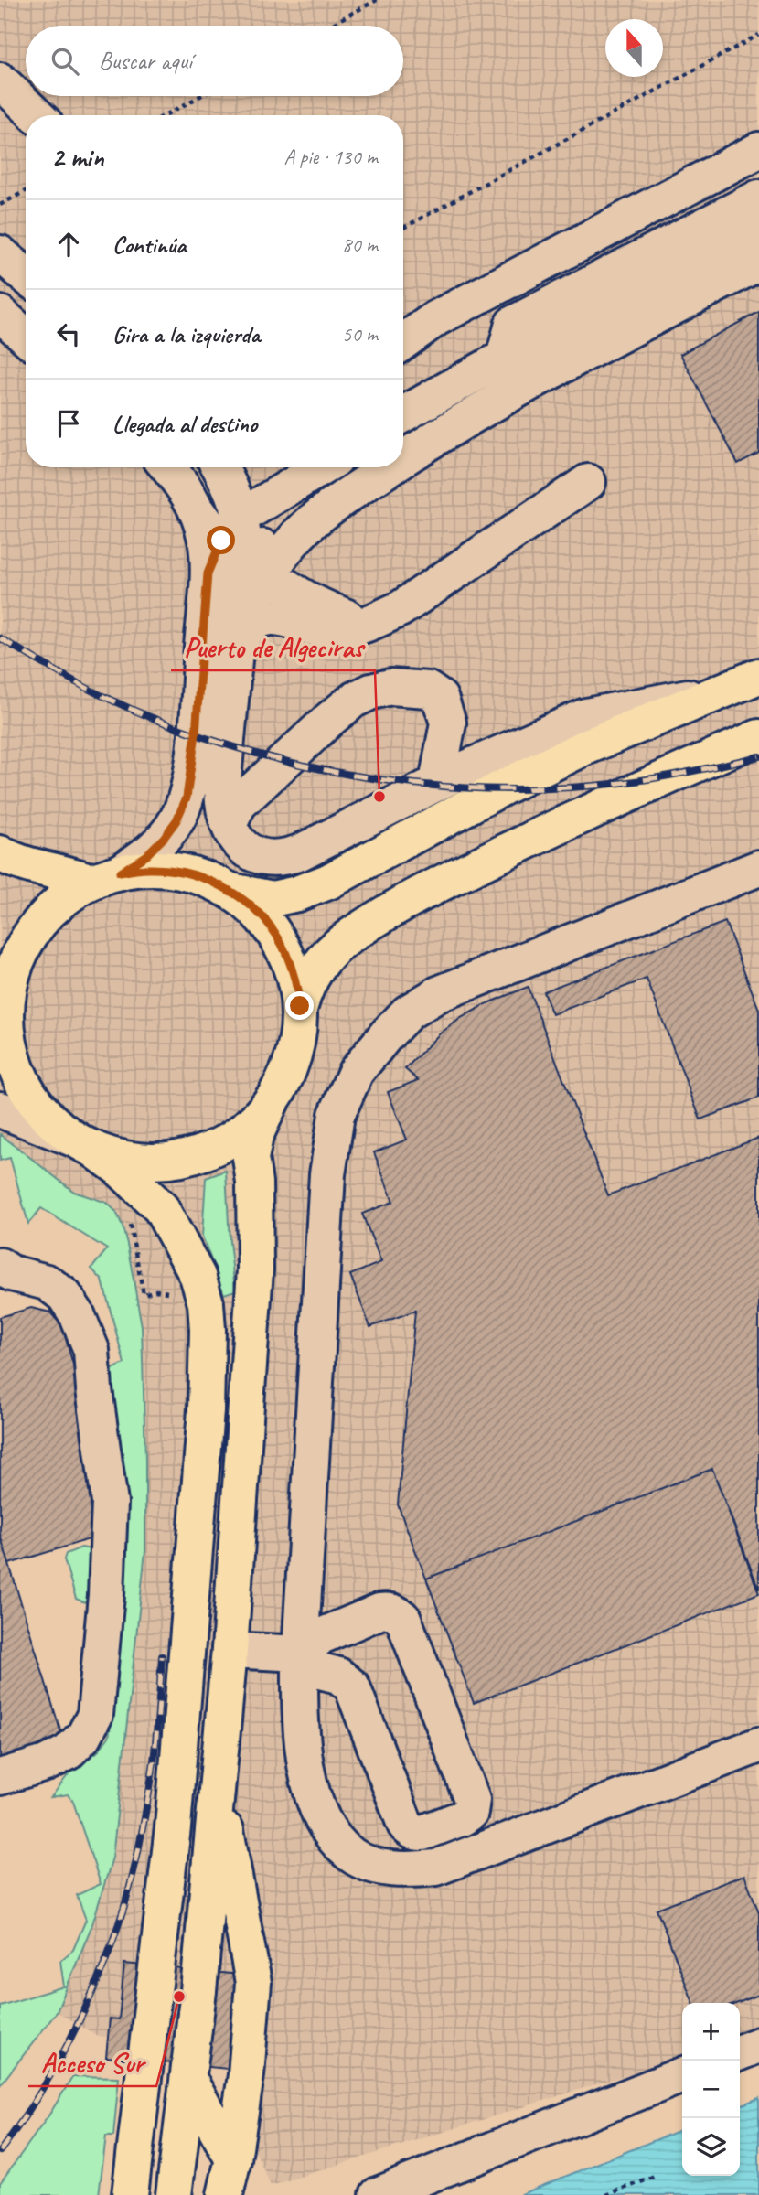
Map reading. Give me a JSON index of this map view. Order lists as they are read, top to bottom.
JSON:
{
  "places": ["Puerto de Algeciras", "Acceso Sur"],
  "north": "top",
  "page": {
    "search": "Buscar aquí",
    "heading": ["2 min", "A pie · 130 m"],
    "list": [
      ["Continúa", "80 m"],
      ["Gira a la izquierda", "50 m"],
      "Llegada al destino"
    ],
    "map_buttons": ["+", "−"]
  }
}
